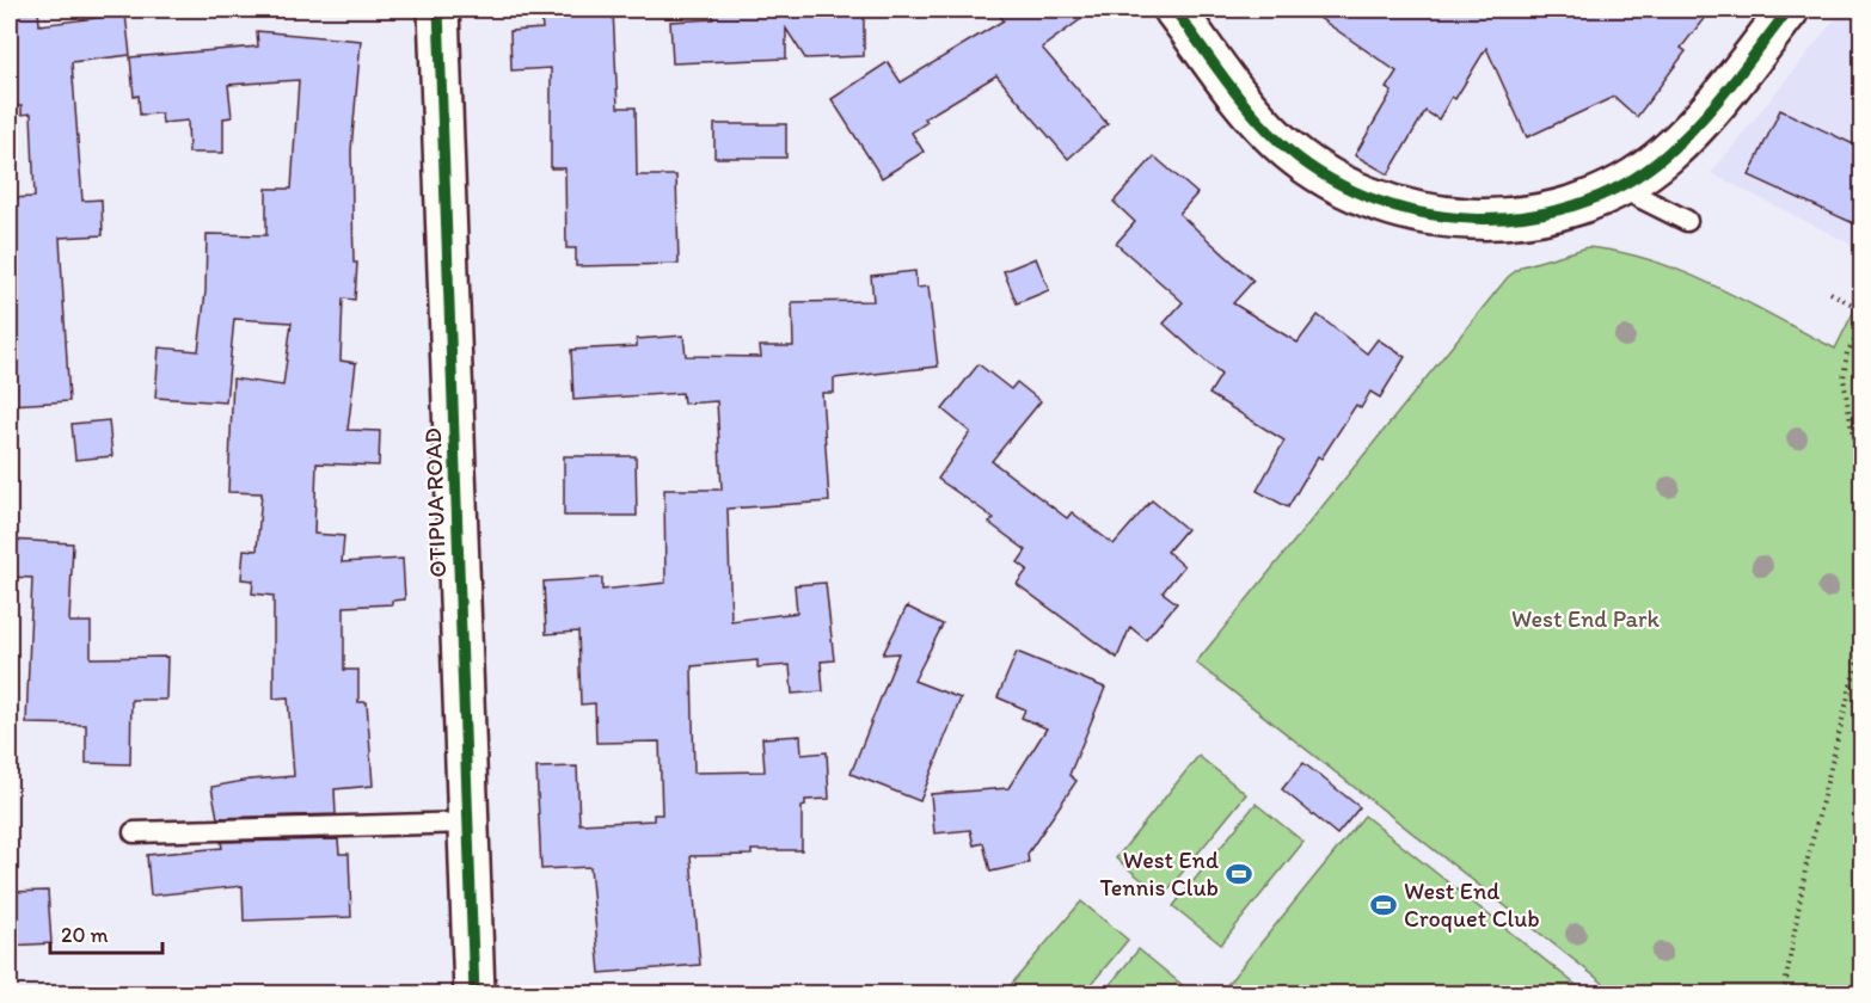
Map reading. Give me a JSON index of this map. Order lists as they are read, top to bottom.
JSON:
{
  "streets": {
    "street": ["OTIPUA ROAD"]
  },
  "parks": ["West End Park"],
  "places": {
    "sports": ["West End Tennis Club", "West End Croquet Club"]
  },
  "scale_bar": "20 m"
}
